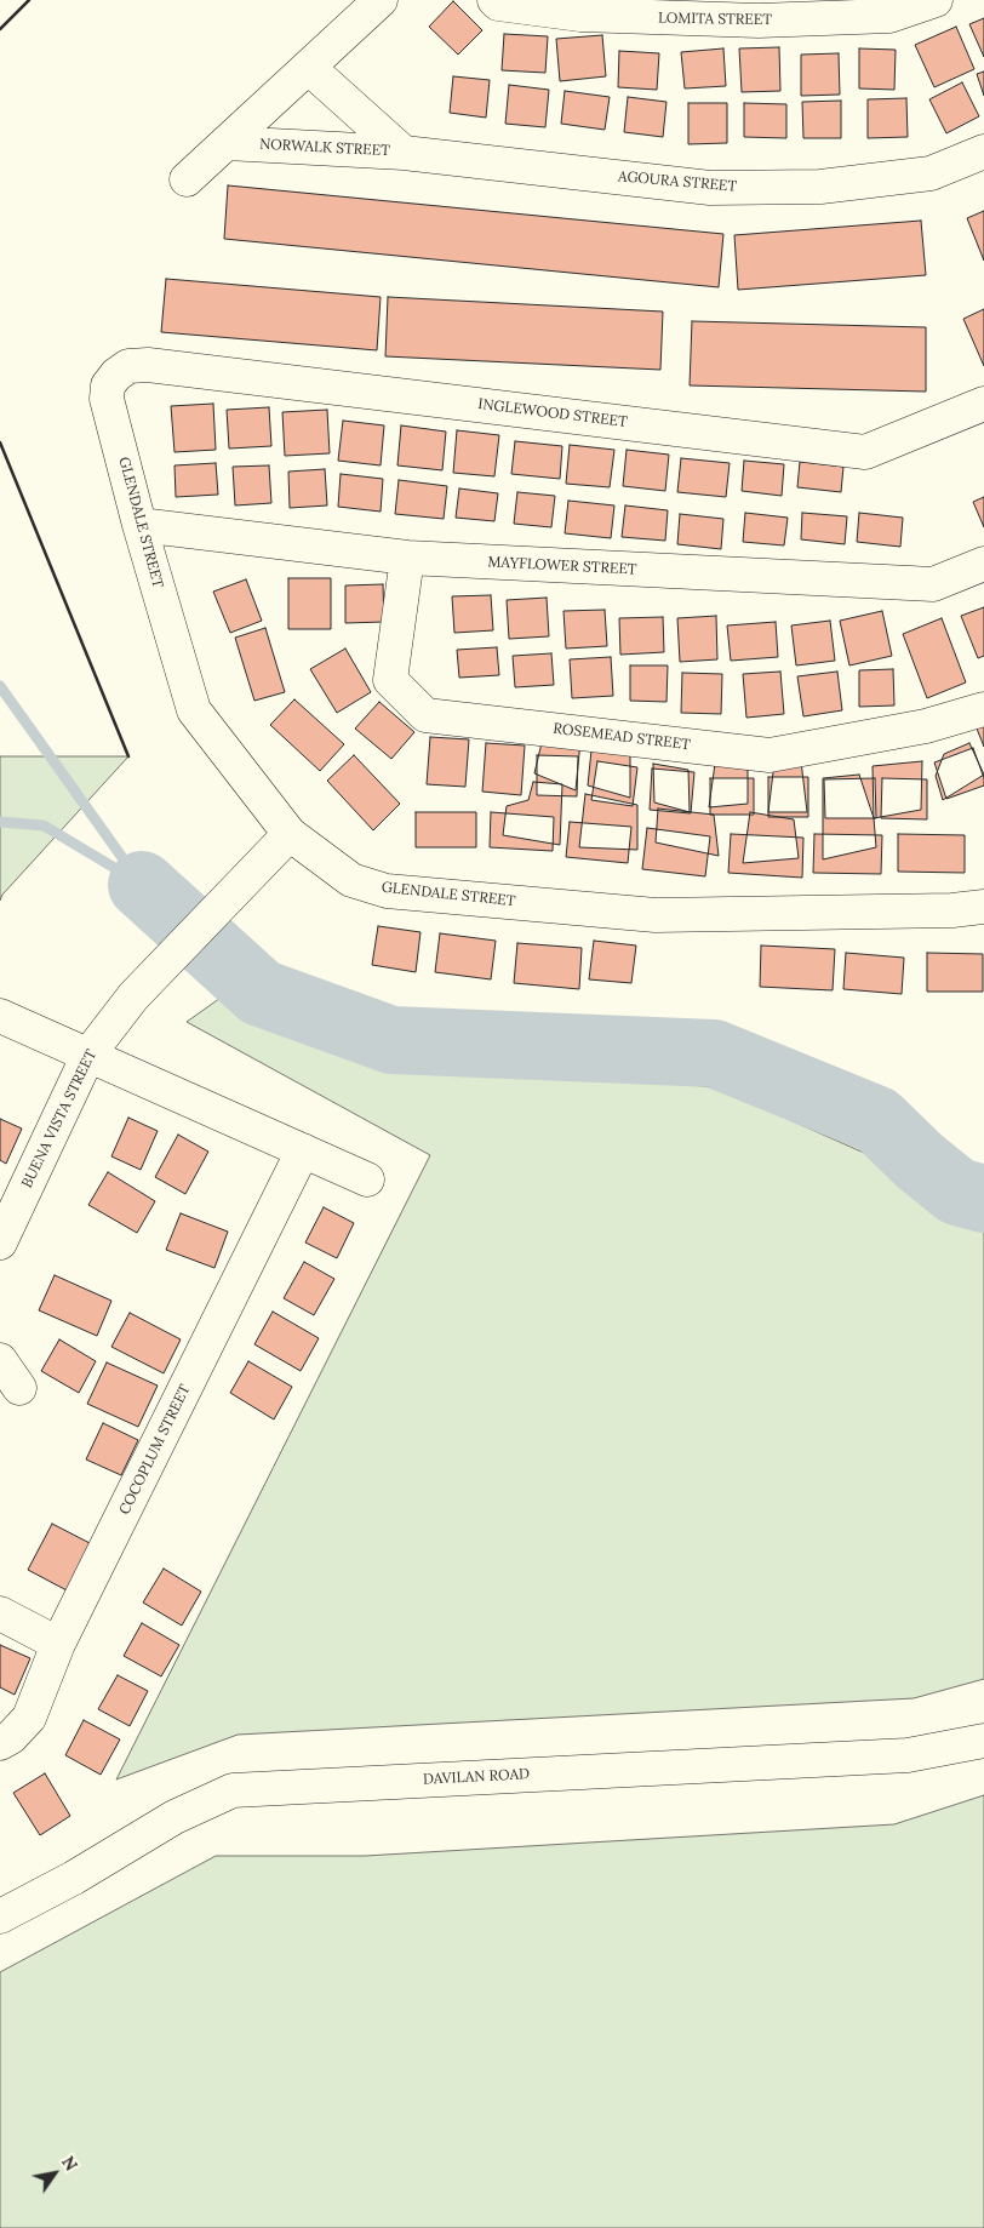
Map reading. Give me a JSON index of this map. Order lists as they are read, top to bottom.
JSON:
{
  "streets": {
    "street": [
      "LOMITA STREET",
      "NORWALK STREET",
      "AGOURA STREET",
      "INGLEWOOD STREET",
      "GLENDALE STREET",
      "MAYFLOWER STREET",
      "ROSEMEAD STREET",
      "BUENA VISTA STREET",
      "COCOPLUM STREET",
      "DAVILAN ROAD"
    ]
  },
  "crossings": [
    ["NORWALK STREET", "AGOURA STREET"],
    ["INGLEWOOD STREET", "GLENDALE STREET"],
    ["GLENDALE STREET", "MAYFLOWER STREET"],
    ["GLENDALE STREET", "BUENA VISTA STREET"],
    ["MAYFLOWER STREET", "ROSEMEAD STREET"]
  ],
  "north": "top right"
}
